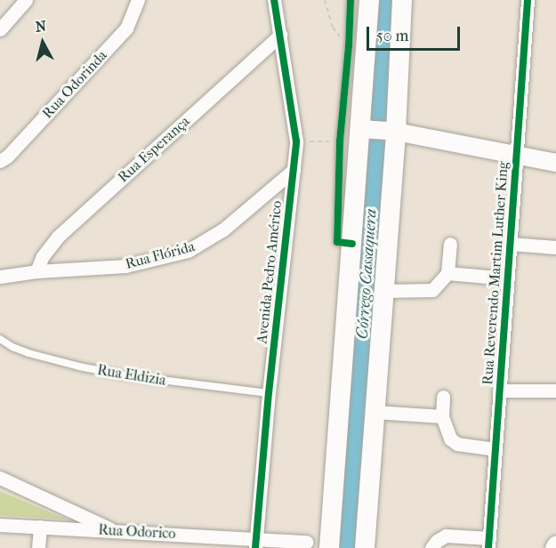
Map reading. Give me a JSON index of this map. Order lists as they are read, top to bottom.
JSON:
{
  "streets": {
    "street": [
      "Rua Odorinda",
      "Rua Esperança",
      "Rua Flórida",
      "Avenida Pedro Américo",
      "Rua Reverendo Martim Luther King",
      "Rua Odorico"
    ],
    "lane": ["Rua Eldizia"]
  },
  "crossings": [
    ["Rua Esperança", "Rua Flórida"],
    ["Rua Esperança", "Avenida Pedro Américo"],
    ["Rua Flórida", "Avenida Pedro Américo"],
    ["Avenida Pedro Américo", "Rua Eldizia"],
    ["Avenida Pedro Américo", "Rua Odorico"]
  ],
  "water": ["Córrego Cassaquera"],
  "scale_bar": "50 m",
  "north": "top"
}
